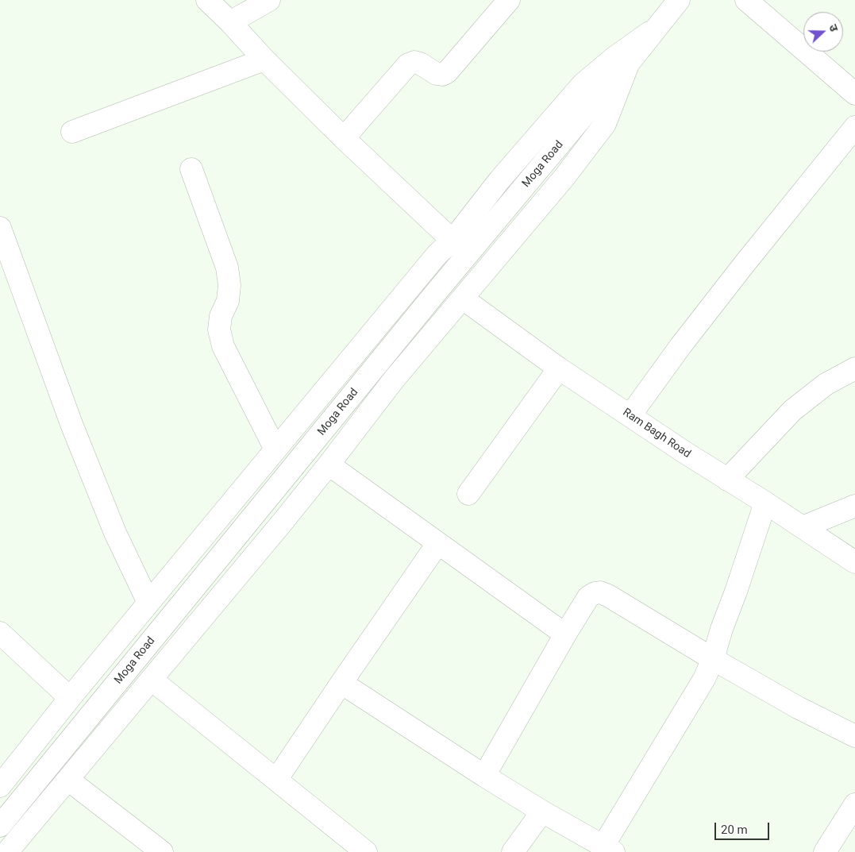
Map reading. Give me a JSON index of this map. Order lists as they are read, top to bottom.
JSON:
{
  "streets": {
    "street": ["Moga Road", "Ram Bagh Road"]
  },
  "scale_bar": "20 m",
  "north": "right"
}
